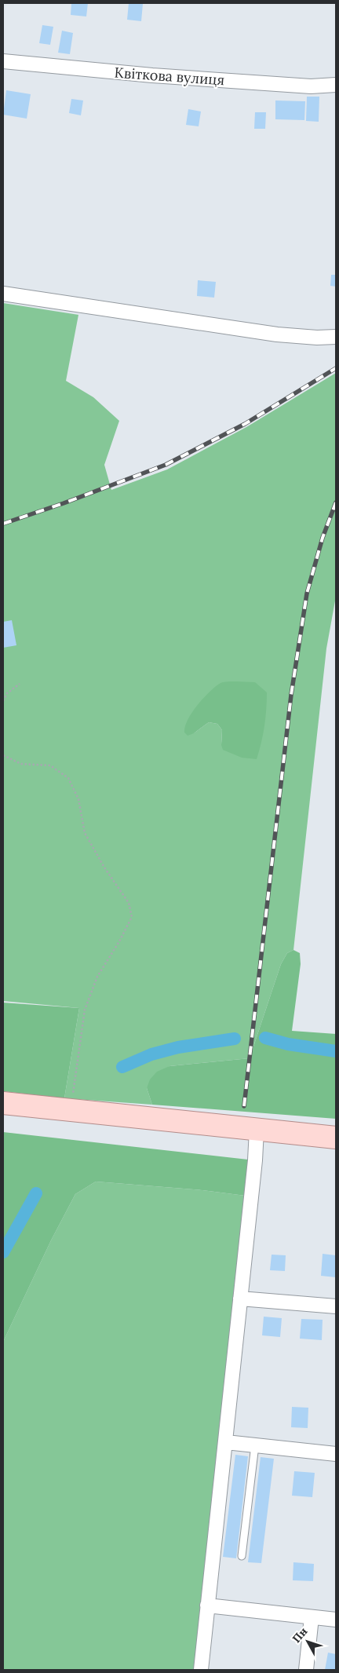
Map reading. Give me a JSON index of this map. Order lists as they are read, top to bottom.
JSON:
{
  "streets": {
    "street": ["Квіткова вулиця"]
  },
  "north": "top left"
}
